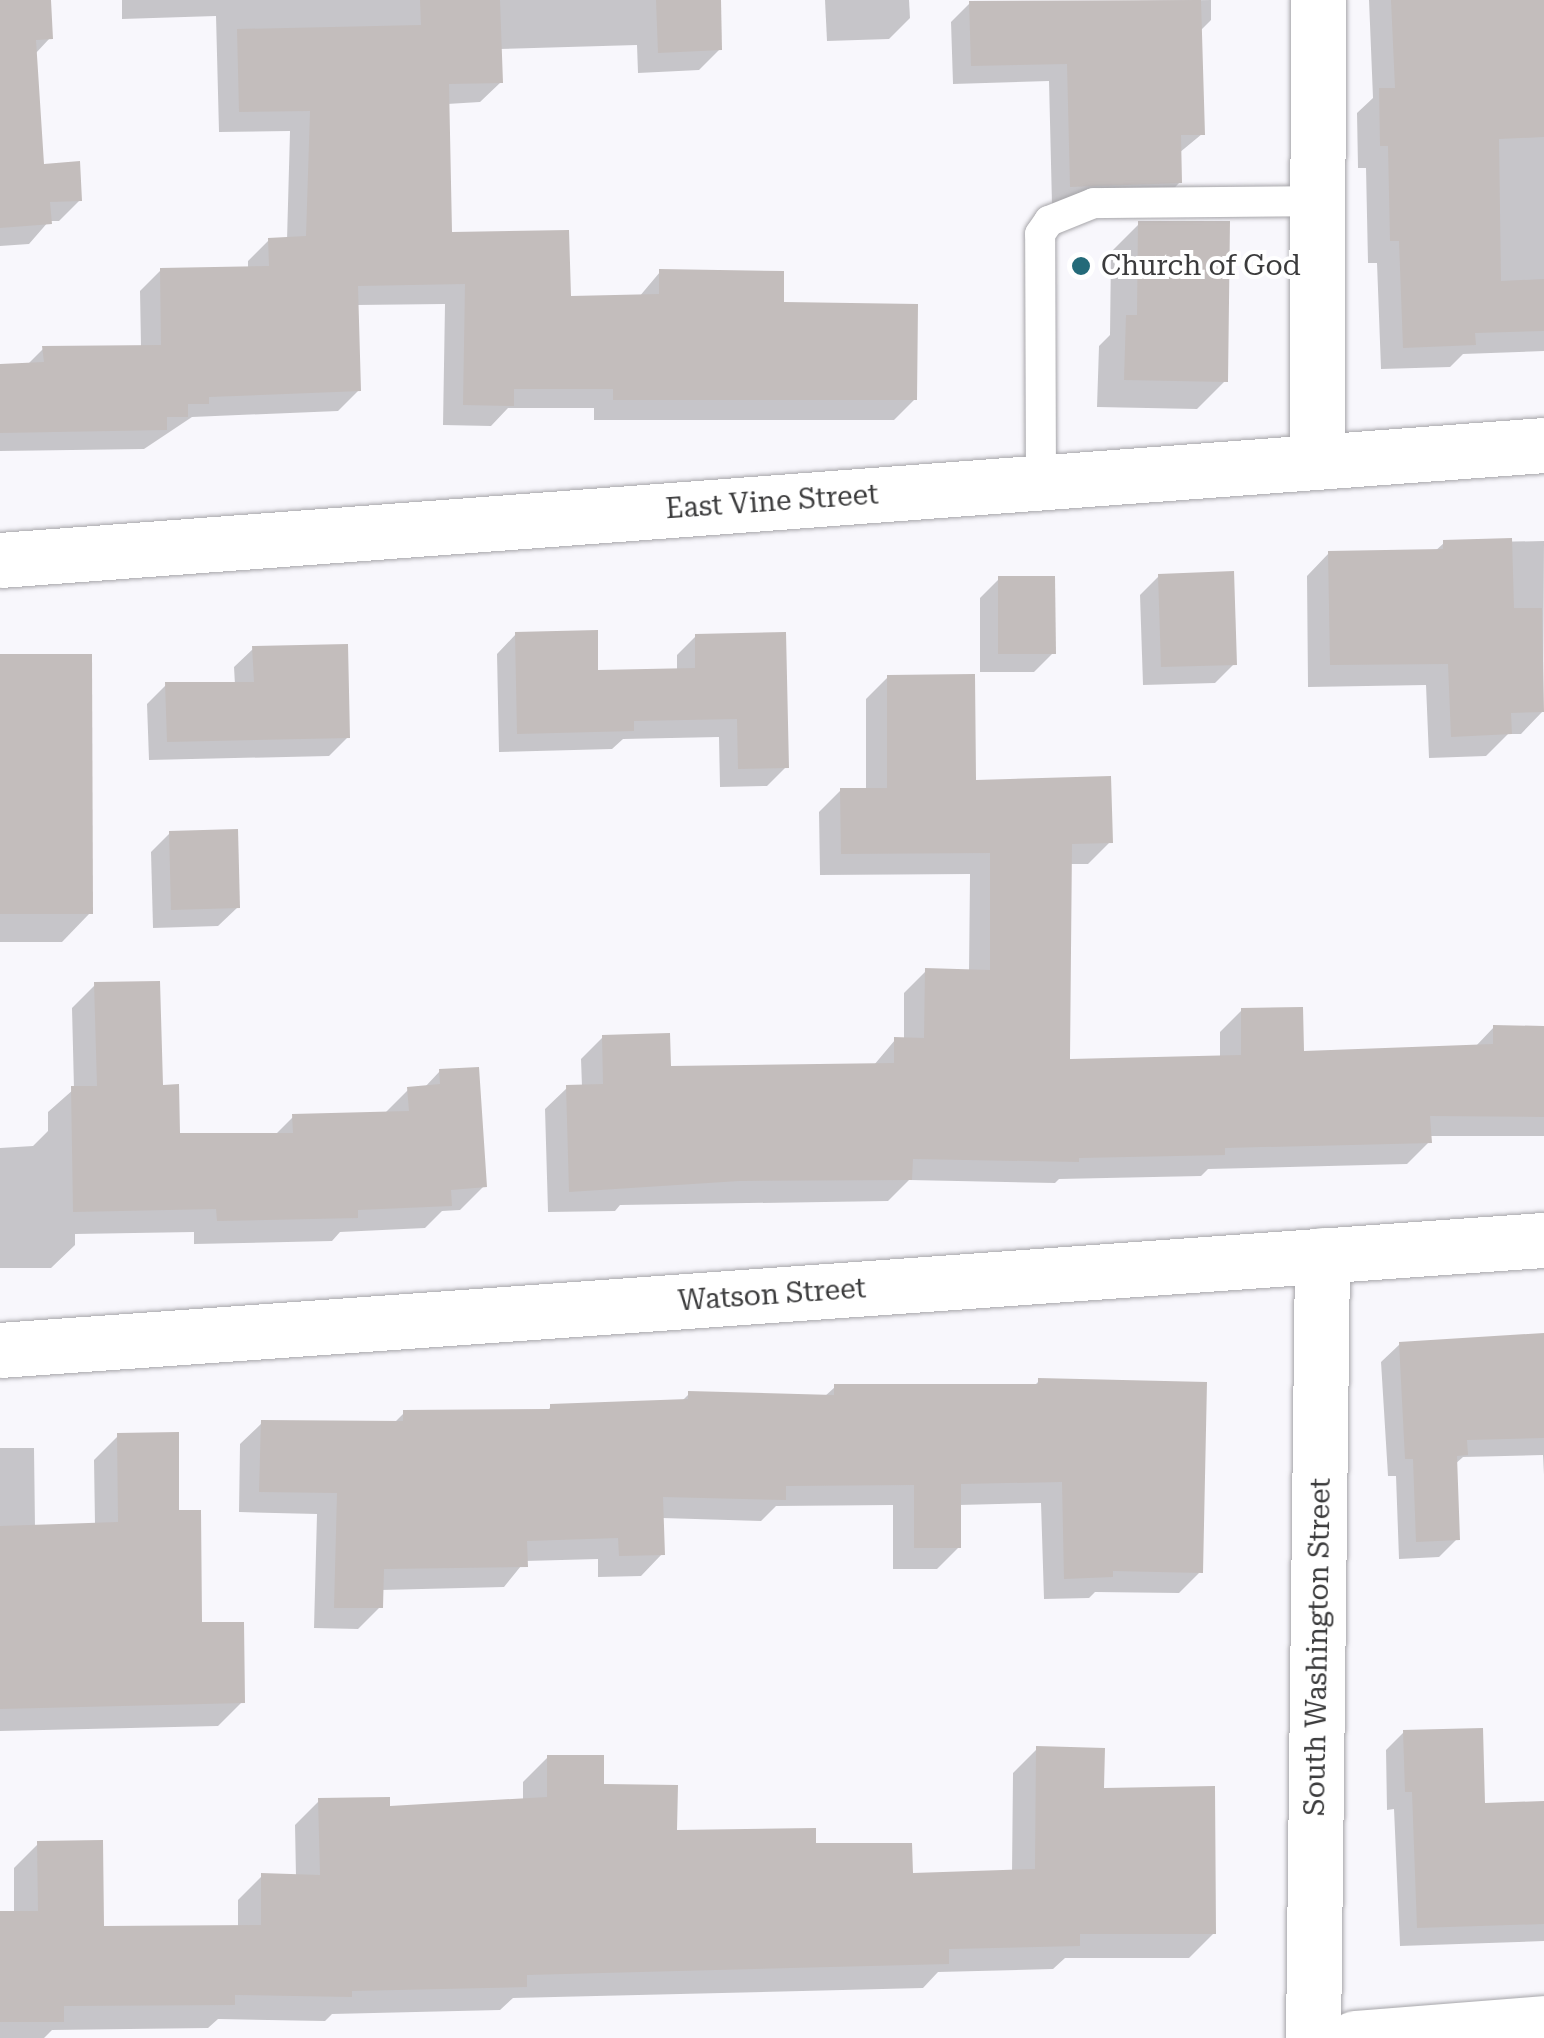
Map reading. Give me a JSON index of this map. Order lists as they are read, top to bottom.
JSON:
{
  "streets": {
    "street": ["East Vine Street", "Watson Street", "South Washington Street"]
  },
  "crossings": [
    ["Watson Street", "South Washington Street"]
  ],
  "places": ["Church of God"]
}
